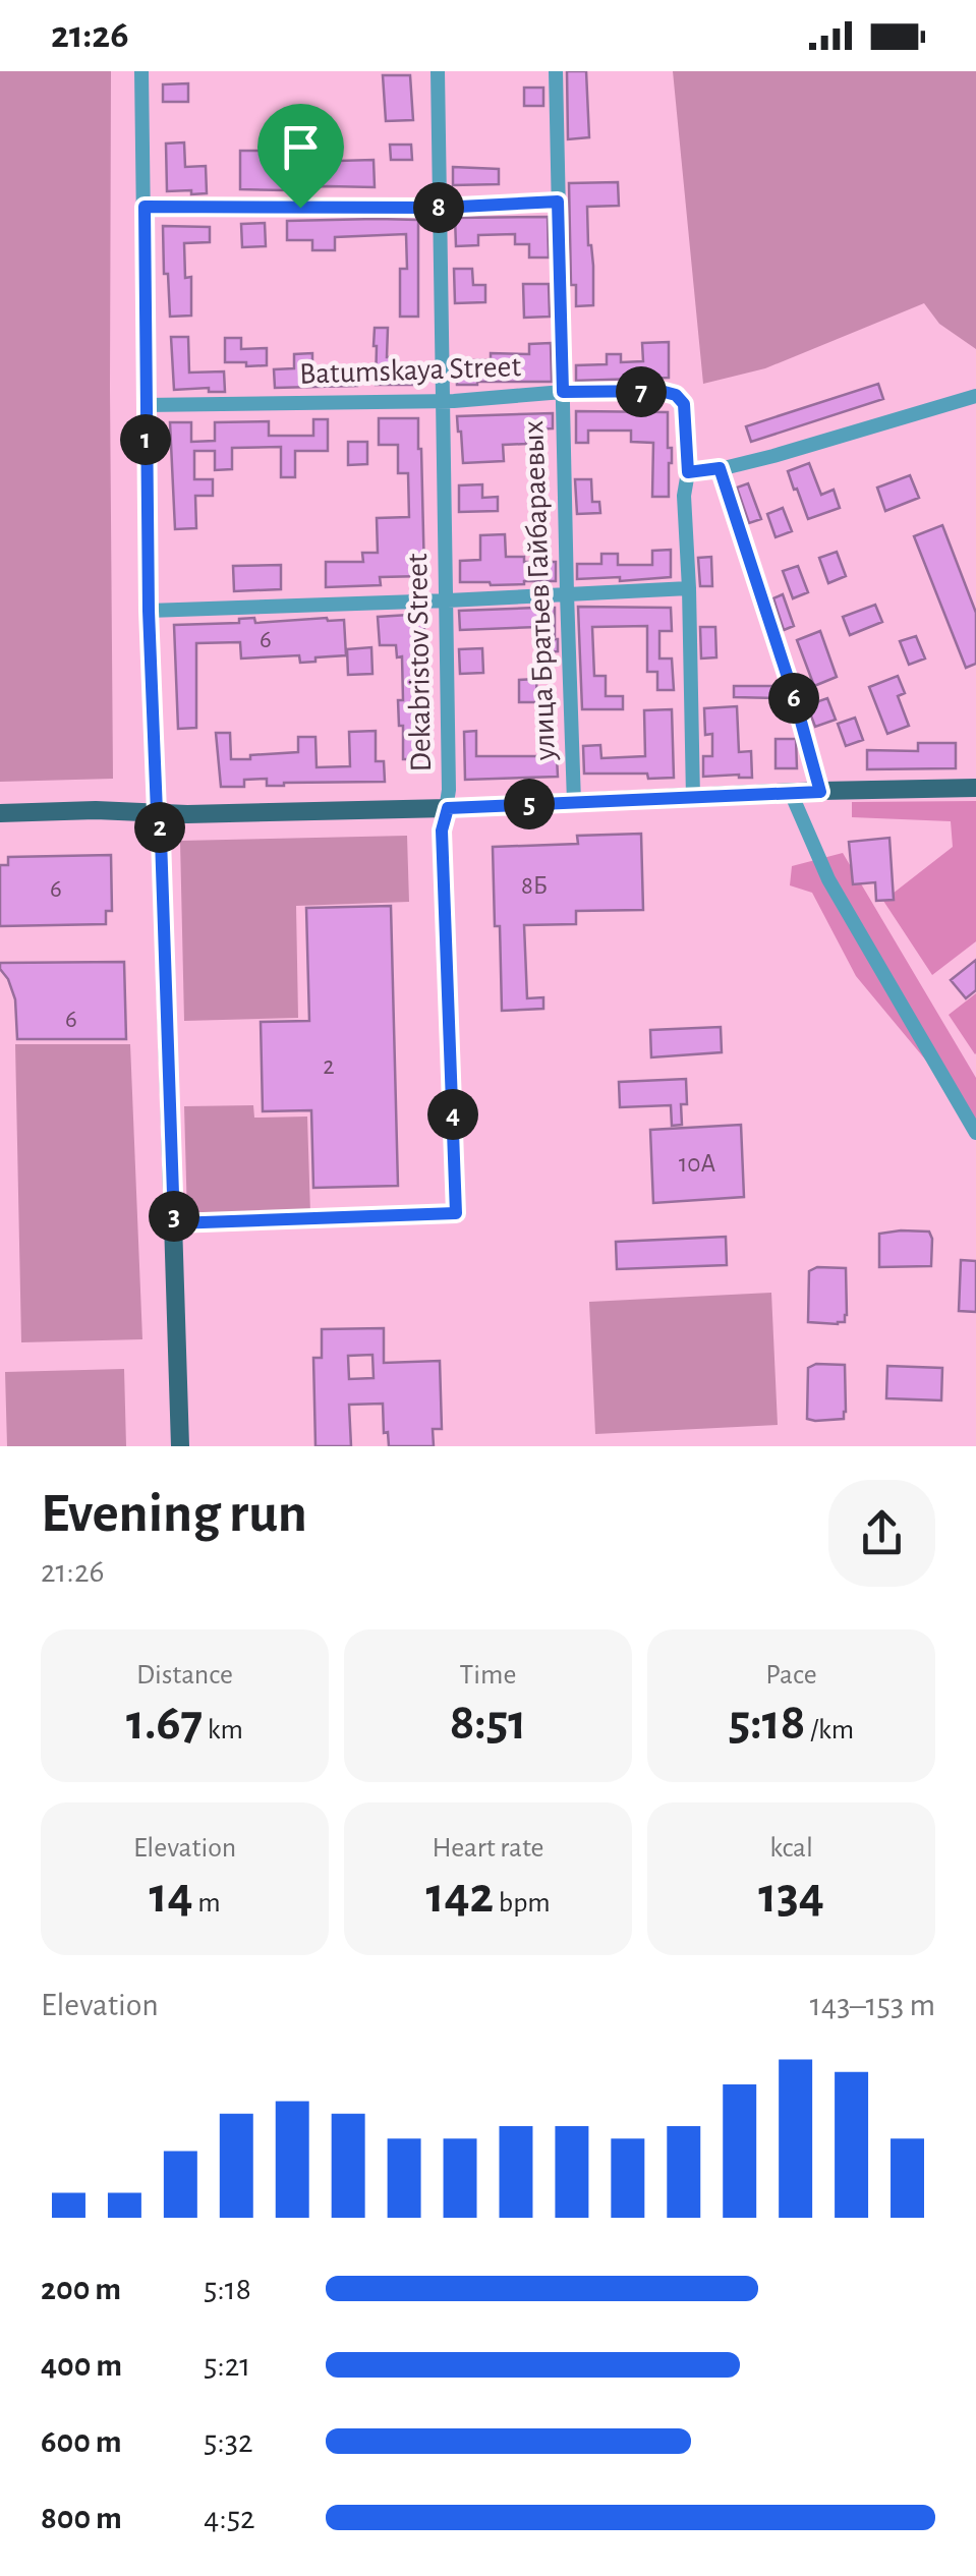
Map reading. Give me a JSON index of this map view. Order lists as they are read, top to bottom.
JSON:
{
  "streets": {
    "street": ["Batumskaya Street", "улица Братьев Гайбараевых", "Dekabristov Street"]
  },
  "crossings": [
    ["Batumskaya Street", "улица Братьев Гайбараевых"],
    ["Batumskaya Street", "Dekabristov Street"]
  ],
  "house_numbers": [
    "6",
    "8Б",
    "6",
    "6",
    "2",
    "10А"
  ],
  "page": {
    "status": "21:26",
    "pins": [
      "8",
      "7",
      "1",
      "6",
      "5",
      "2",
      "4",
      "3"
    ],
    "heading": ["Evening run", "21:26"],
    "stats": [
      ["Distance", "1.67 km"],
      ["Time", "8:51"],
      ["Pace", "5:18 /km"],
      ["Elevation", "14 m"],
      ["Heart rate", "142 bpm"],
      ["kcal", "134"]
    ],
    "chart": ["Elevation", "143–153 m"],
    "list": [
      {
        "name": "200 m",
        "note": "5:18"
      },
      {
        "name": "400 m",
        "note": "5:21"
      },
      {
        "name": "600 m",
        "note": "5:32"
      },
      {
        "name": "800 m",
        "note": "4:52"
      }
    ]
  }
}
